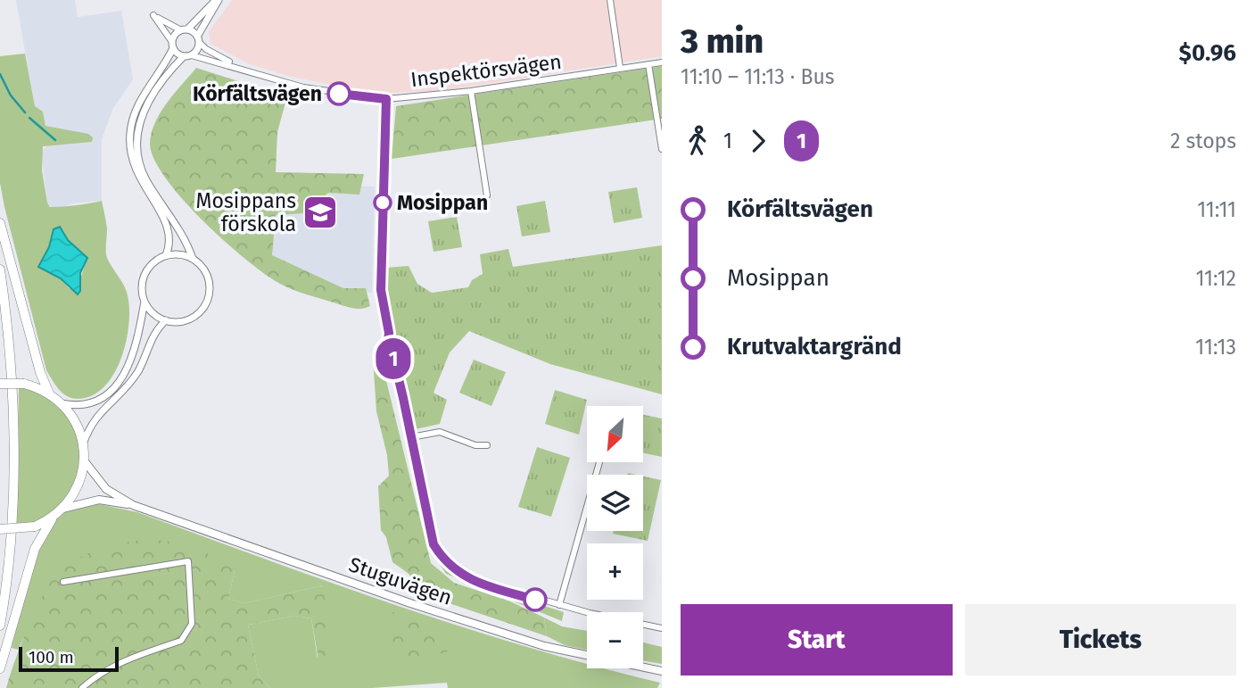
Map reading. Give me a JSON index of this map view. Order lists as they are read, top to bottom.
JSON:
{
  "streets": {
    "main road": ["Stuguvägen"],
    "street": ["Inspektörsvägen"]
  },
  "places": {
    "other": ["Körfältsvägen", "Mosippan"],
    "school or university": ["Mosippans förskola"]
  },
  "lines": ["bus line 1"],
  "scale_bar": "100 m",
  "north": "bottom left",
  "page": {
    "on_map": "1",
    "heading": ["3 min", "11:10 – 11:13 · Bus", "$0.96"],
    "legs": ["1", "1", "2 stops"],
    "list": [
      {
        "name": "Körfältsvägen",
        "value": "11:11"
      },
      {
        "name": "Mosippan",
        "value": "11:12"
      },
      {
        "name": "Krutvaktargränd",
        "value": "11:13"
      }
    ],
    "map_buttons": ["+", "−"],
    "buttons": ["Start", "Tickets"],
    "scale": "100 m"
  }
}
